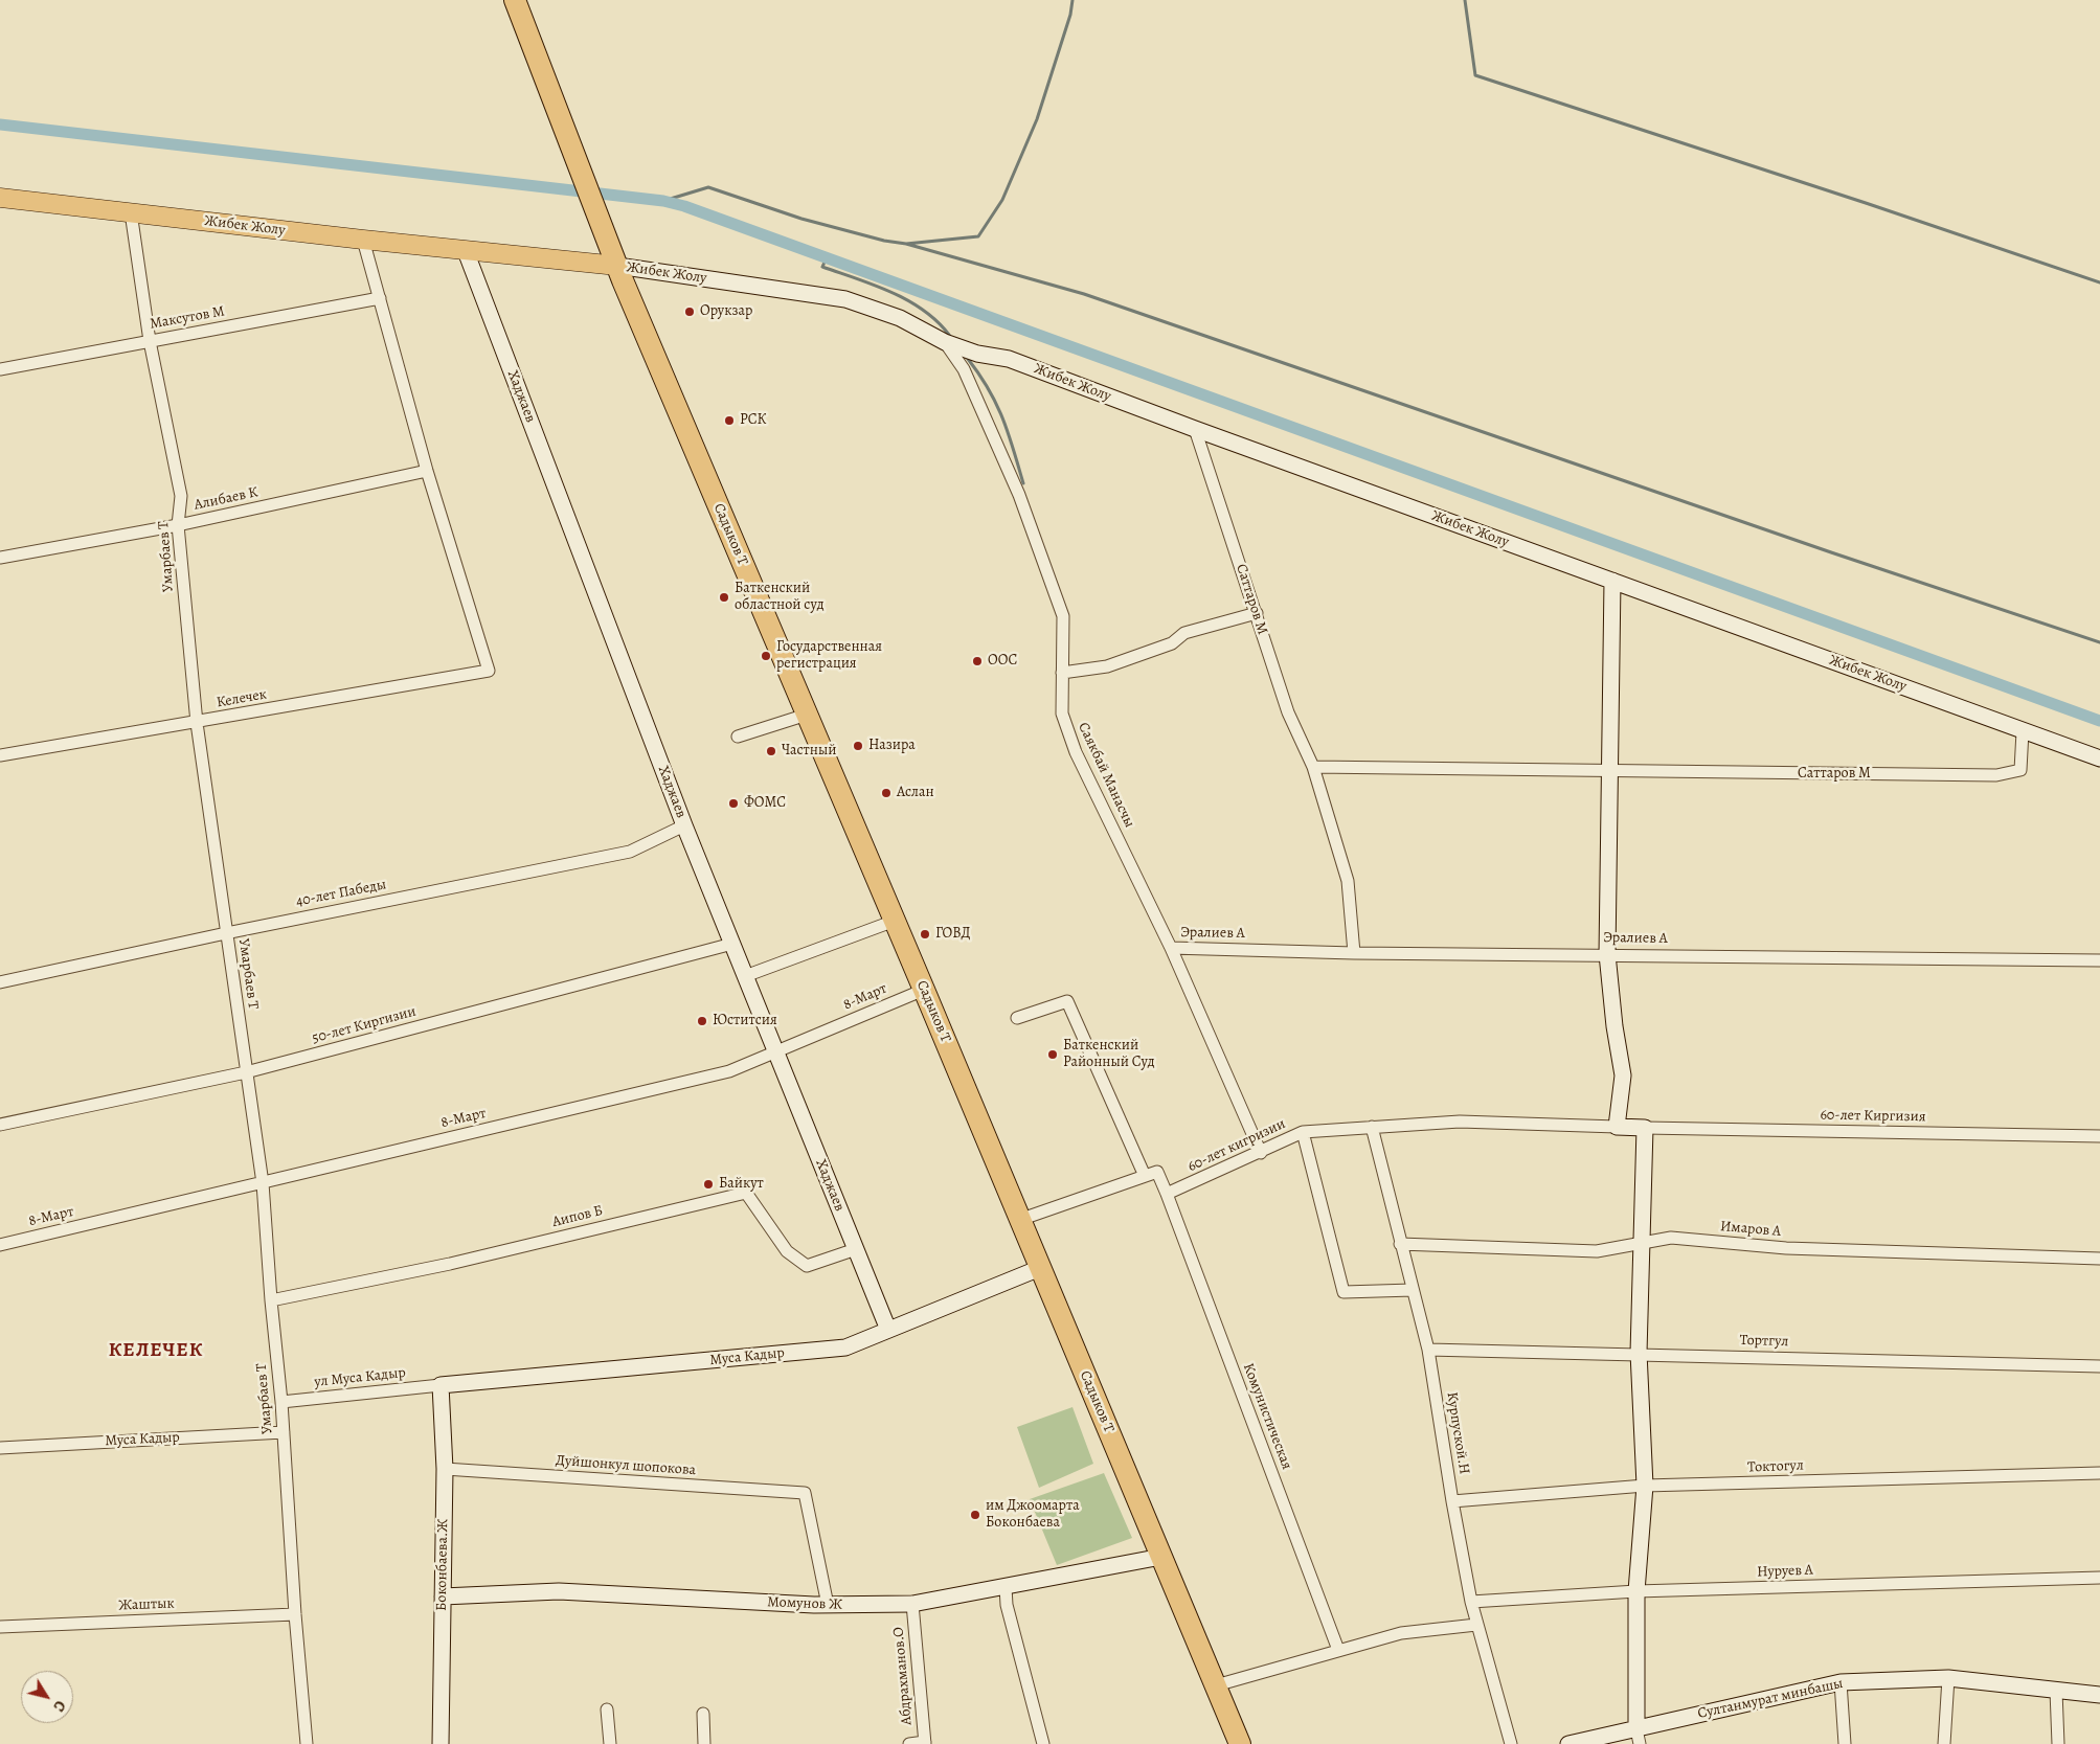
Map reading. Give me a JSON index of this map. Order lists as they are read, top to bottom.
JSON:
{
  "streets": {
    "highway": ["Садыков Т"],
    "main road": ["Жибек Жолу"],
    "street": [
      "Максутов М",
      "Хаджаев",
      "Алибаев К",
      "Умарбаев Т",
      "Саттаров М",
      "Келечек",
      "Саякбай Манасчы",
      "40-лет Пабеды",
      "Эралиев А",
      "8-Март",
      "50-лет Киргизии",
      "60-лет Киргизия",
      "60-лет кигризии",
      "Аипов Б",
      "Имаров А",
      "Тортгул",
      "Муса Кадыр",
      "ул Муса Кадыр",
      "Комунистическая",
      "Курпуской.Н",
      "Дуйшонкул шопокова",
      "Токтогул",
      "Боконбаева.Ж",
      "Нуруев А",
      "Момунов Ж",
      "Жаштык",
      "Абдрахманов.О",
      "Султанмурат минбашы"
    ]
  },
  "crossings": [
    ["Жибек Жолу", "Хаджаев"],
    ["Жибек Жолу", "Садыков Т"],
    ["Жибек Жолу", "Умарбаев Т"],
    ["Жибек Жолу", "Саттаров М"],
    ["Жибек Жолу", "Саякбай Манасчы"],
    ["Максутов М", "Умарбаев Т"],
    ["Хаджаев", "40-лет Пабеды"],
    ["Хаджаев", "8-Март"],
    ["Хаджаев", "50-лет Киргизии"],
    ["Хаджаев", "Аипов Б"],
    ["Хаджаев", "Муса Кадыр"],
    ["Алибаев К", "Умарбаев Т"],
    ["Алибаев К", "Келечек"],
    ["Садыков Т", "8-Март"],
    ["Садыков Т", "Муса Кадыр"],
    ["Садыков Т", "Момунов Ж"],
    ["Умарбаев Т", "Келечек"],
    ["Умарбаев Т", "40-лет Пабеды"],
    ["Умарбаев Т", "8-Март"],
    ["Умарбаев Т", "50-лет Киргизии"],
    ["Умарбаев Т", "Аипов Б"],
    ["Умарбаев Т", "Муса Кадыр"],
    ["Умарбаев Т", "ул Муса Кадыр"],
    ["Умарбаев Т", "Жаштык"],
    ["Саттаров М", "Эралиев А"],
    ["Саякбай Манасчы", "Эралиев А"],
    ["Саякбай Манасчы", "60-лет кигризии"],
    ["60-лет кигризии", "Комунистическая"],
    ["60-лет кигризии", "Курпуской.Н"],
    ["Имаров А", "Курпуской.Н"],
    ["Тортгул", "Курпуской.Н"],
    ["Муса Кадыр", "ул Муса Кадыр"],
    ["Муса Кадыр", "Боконбаева.Ж"],
    ["ул Муса Кадыр", "Боконбаева.Ж"],
    ["Курпуской.Н", "Токтогул"],
    ["Курпуской.Н", "Нуруев А"],
    ["Дуйшонкул шопокова", "Боконбаева.Ж"],
    ["Дуйшонкул шопокова", "Момунов Ж"],
    ["Боконбаева.Ж", "Момунов Ж"],
    ["Момунов Ж", "Абдрахманов.О"]
  ],
  "districts": ["КЕЛЕЧЕК"],
  "places": [
    "Орукзар",
    "РСК",
    "Баткенский областной суд",
    "Государственная регистрация",
    "ООС",
    "Назира",
    "Частный",
    "Аслан",
    "ФОМС",
    "ГОВД",
    "Юститсия",
    "Баткенский Районный Суд",
    "Байкут",
    "им Джоомарта Боконбаева"
  ],
  "north": "bottom right"
}
